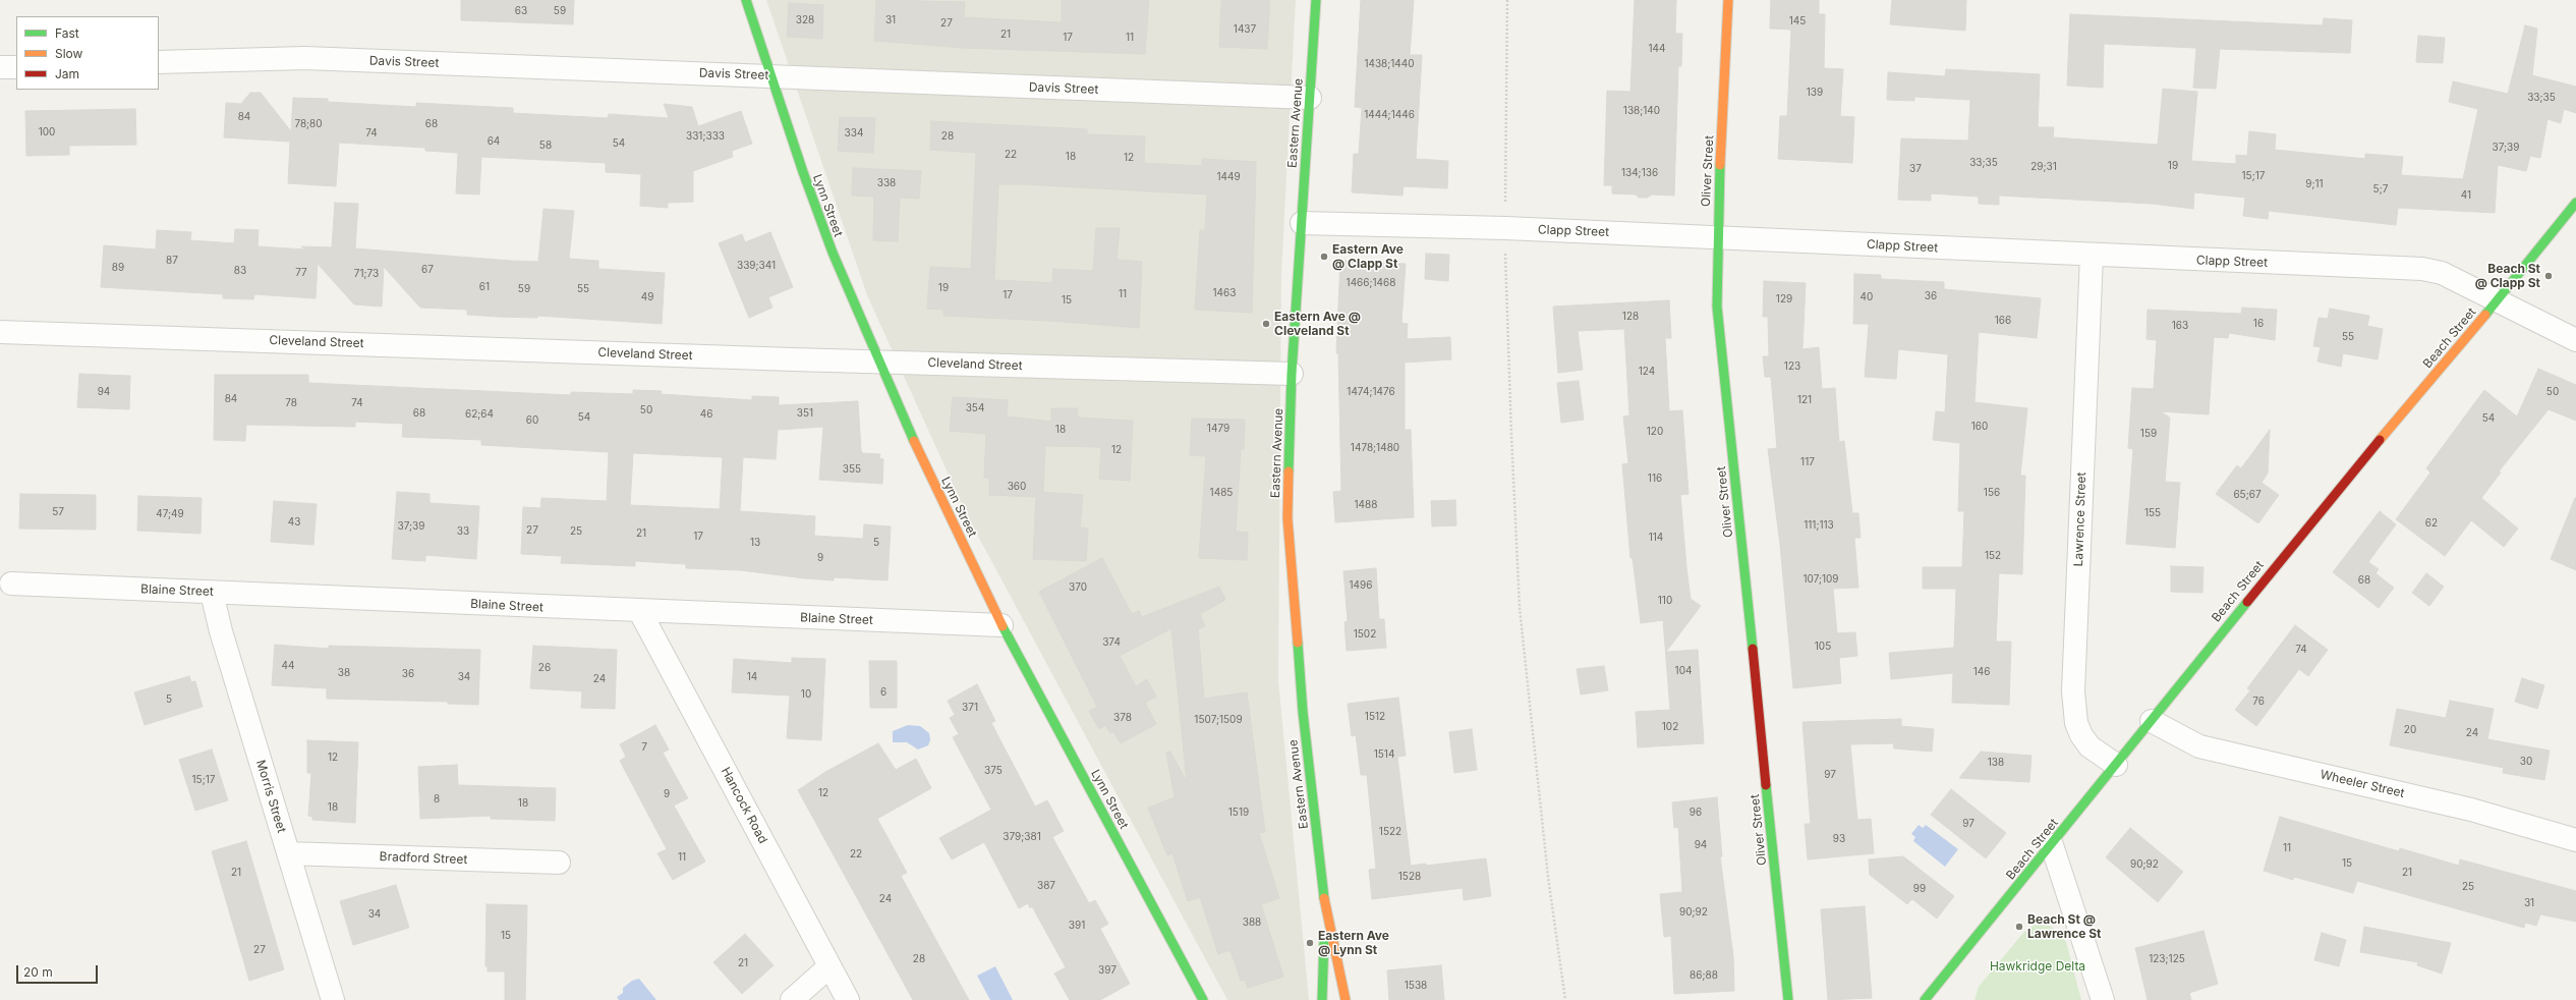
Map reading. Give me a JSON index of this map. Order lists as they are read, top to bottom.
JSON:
{
  "streets": {
    "main road": [
      "Eastern Avenue",
      "Oliver Street",
      "Lynn Street",
      "Beach Street"
    ],
    "street": [
      "Davis Street",
      "Clapp Street",
      "Cleveland Street",
      "Lawrence Street",
      "Blaine Street",
      "Wheeler Street",
      "Morris Street",
      "Hancock Road",
      "Bradford Street"
    ]
  },
  "crossings": [
    ["Davis Street", "Eastern Avenue"],
    ["Davis Street", "Lynn Street"],
    ["Eastern Avenue", "Clapp Street"],
    ["Eastern Avenue", "Cleveland Street"],
    ["Oliver Street", "Clapp Street"],
    ["Lynn Street", "Cleveland Street"],
    ["Lynn Street", "Blaine Street"],
    ["Clapp Street", "Beach Street"],
    ["Clapp Street", "Lawrence Street"],
    ["Beach Street", "Lawrence Street"],
    ["Beach Street", "Wheeler Street"],
    ["Blaine Street", "Morris Street"],
    ["Blaine Street", "Hancock Road"],
    ["Morris Street", "Bradford Street"]
  ],
  "parks": ["Hawkridge Delta"],
  "places": [
    "Eastern Ave @ Clapp St",
    "Beach St @ Clapp St",
    "Eastern Ave @ Cleveland St",
    "Beach St @ Lawrence St",
    "Eastern Ave @ Lynn St"
  ],
  "house_numbers": [
    "63",
    "59",
    "328",
    "31",
    "145",
    "27",
    "1437",
    "21",
    "17",
    "11",
    "144",
    "1438;1440",
    "139",
    "33;35",
    "138;140",
    "1444;1446",
    "84",
    "78;80",
    "68",
    "100",
    "74",
    "334",
    "331;333",
    "28",
    "64",
    "54",
    "58",
    "37;39",
    "22",
    "18",
    "12",
    "33;35",
    "19",
    "29;31",
    "37",
    "134;136",
    "15;17",
    "1449",
    "338",
    "9;11",
    "5;7",
    "41",
    "87",
    "339;341",
    "89",
    "67",
    "83",
    "77",
    "71;73",
    "1466;1468",
    "61",
    "19",
    "59",
    "55",
    "1463",
    "11",
    "17",
    "36",
    "49",
    "40",
    "129",
    "15",
    "128",
    "166",
    "16",
    "163",
    "55",
    "123",
    "124",
    "94",
    "1474;1476",
    "50",
    "84",
    "121",
    "78",
    "74",
    "354",
    "50",
    "68",
    "351",
    "62;64",
    "46",
    "54",
    "54",
    "60",
    "160",
    "1479",
    "18",
    "120",
    "159",
    "1478;1480",
    "12",
    "117",
    "355",
    "116",
    "360",
    "1485",
    "156",
    "65;67",
    "1488",
    "57",
    "155",
    "47;49",
    "43",
    "62",
    "111;113",
    "37;39",
    "27",
    "33",
    "25",
    "21",
    "17",
    "114",
    "13",
    "5",
    "152",
    "9",
    "107;109",
    "68",
    "1496",
    "370",
    "110",
    "1502",
    "374",
    "105",
    "74",
    "44",
    "26",
    "104",
    "146",
    "38",
    "36",
    "34",
    "14",
    "24",
    "6",
    "10",
    "5",
    "76",
    "371",
    "1512",
    "378",
    "1507;1509",
    "102",
    "20",
    "24",
    "7",
    "1514",
    "12",
    "30",
    "138",
    "375",
    "97",
    "15;17",
    "12",
    "9",
    "8",
    "18",
    "18",
    "1519",
    "96",
    "97",
    "1522",
    "379;381",
    "93",
    "94",
    "11",
    "22",
    "11",
    "15",
    "90;92",
    "21",
    "21",
    "1528",
    "387",
    "25",
    "99",
    "24",
    "31",
    "90;92",
    "34",
    "388",
    "391",
    "15",
    "27",
    "28",
    "123;125",
    "21",
    "397",
    "86;88",
    "1538"
  ],
  "legend": ["Fast", "Slow", "Jam"],
  "scale_bar": "20 m"
}
